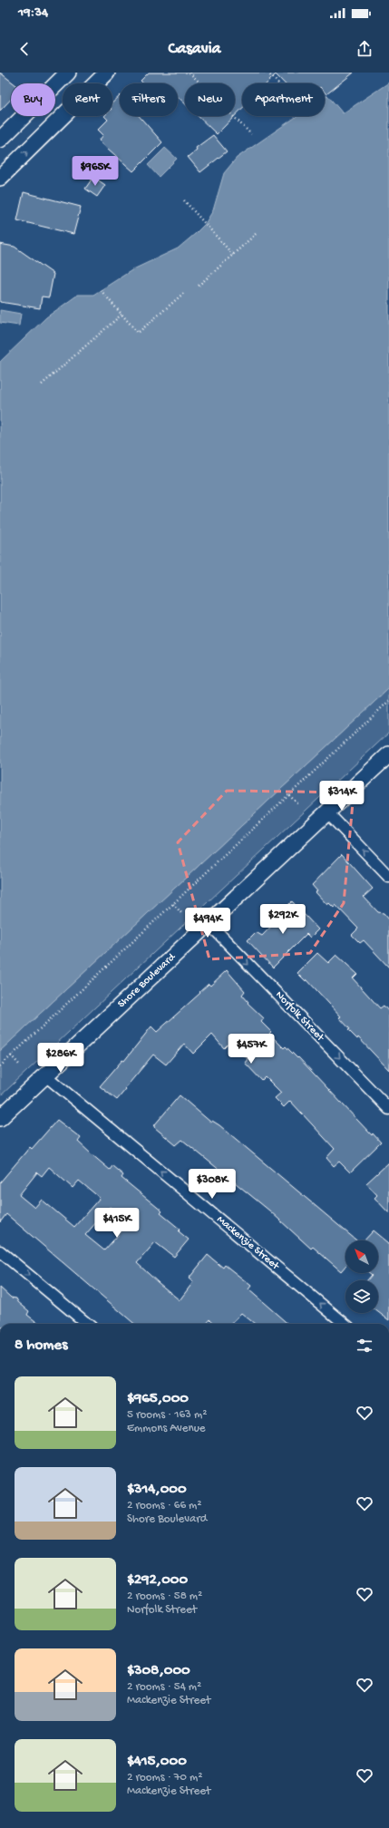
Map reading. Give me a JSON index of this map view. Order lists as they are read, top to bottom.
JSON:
{
  "streets": {
    "main road": ["Shore Boulevard"],
    "street": ["Norfolk Street", "Mackenzie Street"]
  },
  "crossings": [
    ["Shore Boulevard", "Norfolk Street"],
    ["Shore Boulevard", "Mackenzie Street"]
  ],
  "one_way": ["Norfolk Street", "Mackenzie Street"],
  "north": "top left",
  "page": {
    "status": "19:34",
    "header": "Casavia",
    "chip": [
      "Buy",
      "Rent",
      "Filters",
      "New",
      "Apartment"
    ],
    "price": [
      "$965K",
      "$314K",
      "$292K",
      "$494K",
      "$457K",
      "$286K",
      "$308K",
      "$415K"
    ],
    "heading": "8 homes",
    "list": [
      {
        "name": "$965,000",
        "note": "5 rooms · 163 m² · Emmons Avenue"
      },
      {
        "name": "$314,000",
        "note": "2 rooms · 66 m² · Shore Boulevard"
      },
      {
        "name": "$292,000",
        "note": "2 rooms · 58 m² · Norfolk Street"
      },
      {
        "name": "$308,000",
        "note": "2 rooms · 54 m² · Mackenzie Street"
      },
      {
        "name": "$415,000",
        "note": "2 rooms · 70 m² · Mackenzie Street"
      }
    ]
  }
}
